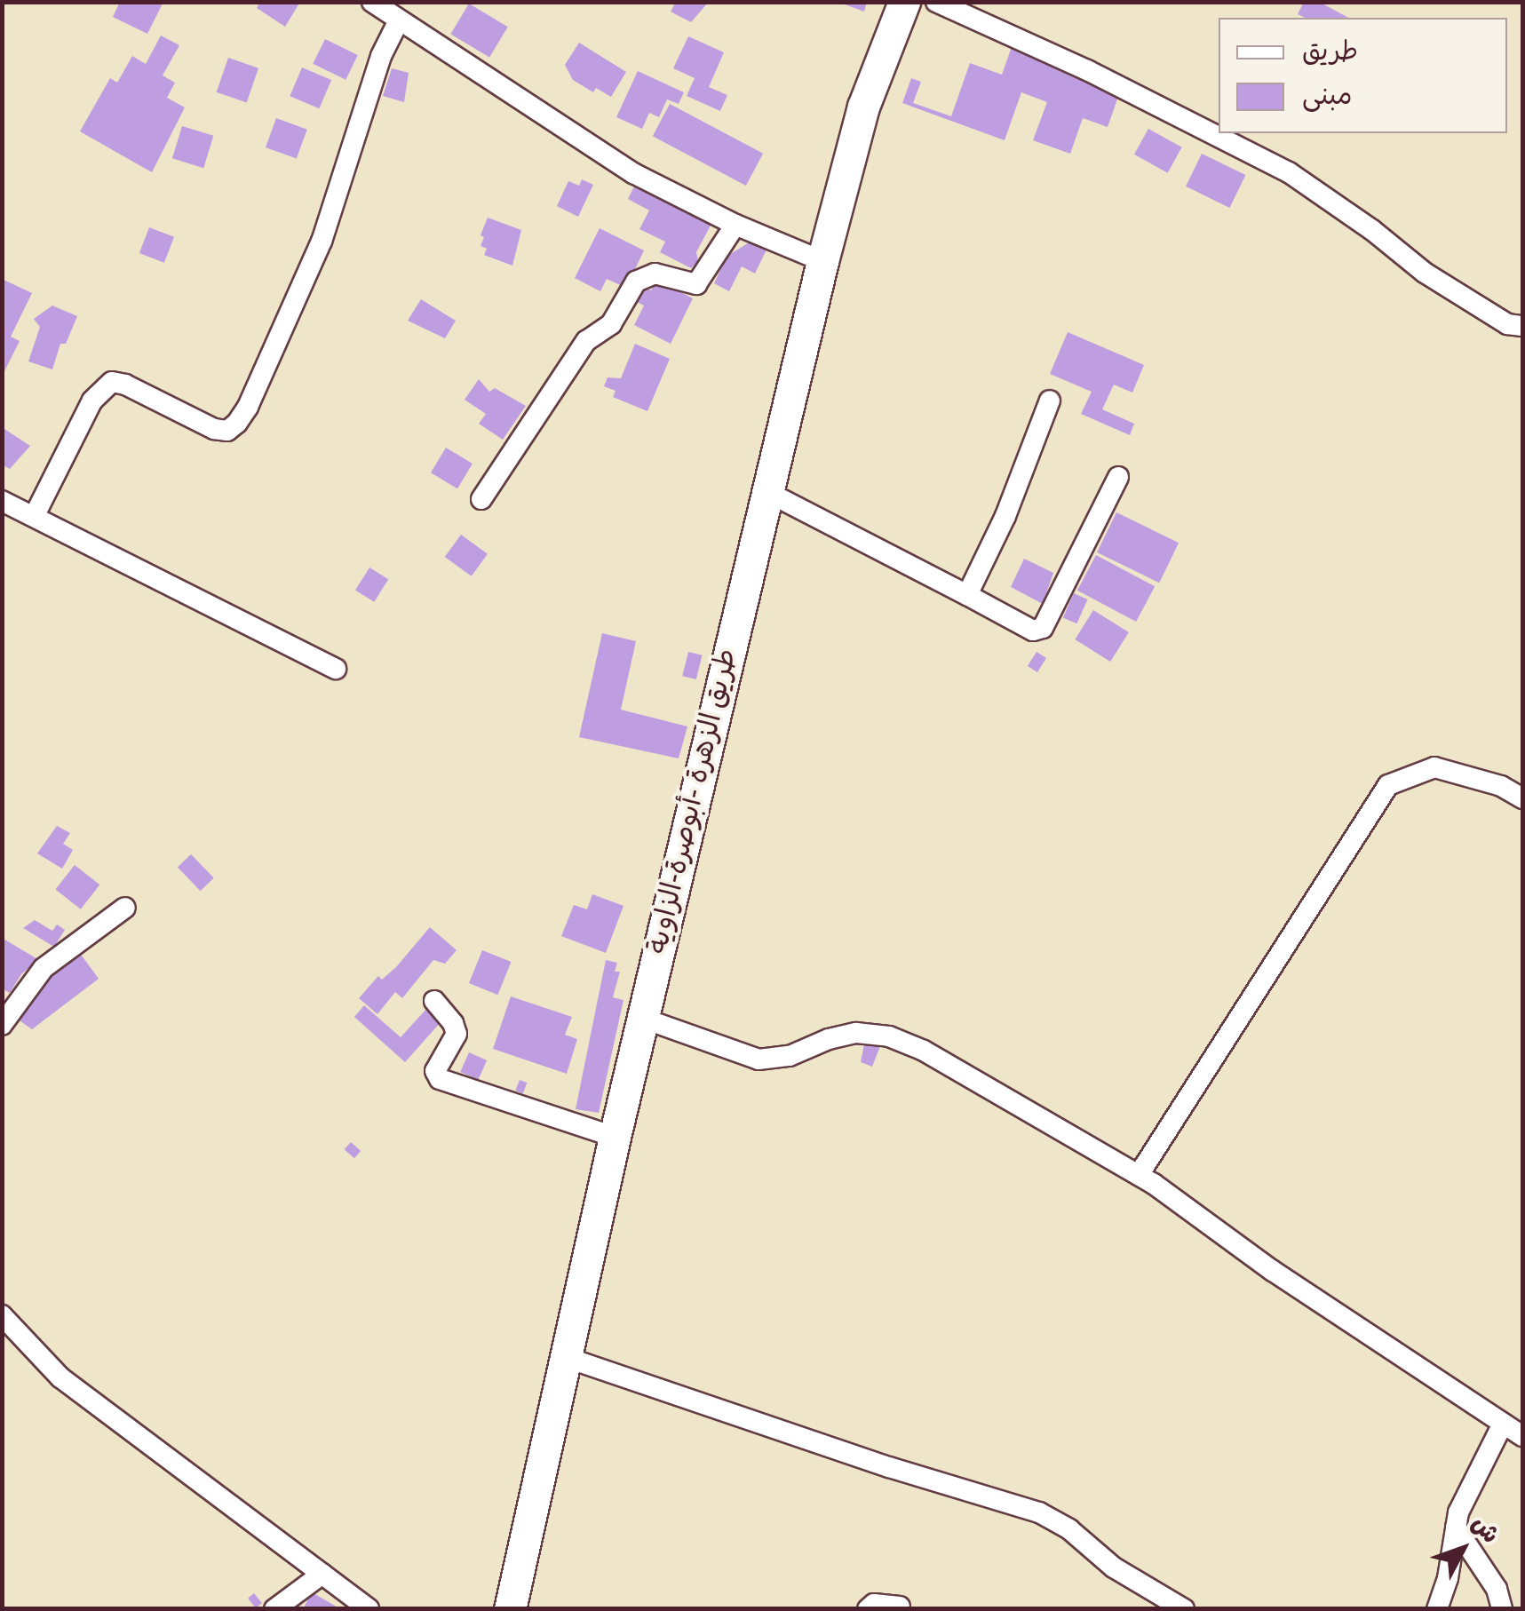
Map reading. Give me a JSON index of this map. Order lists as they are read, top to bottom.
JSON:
{
  "streets": {
    "main road": ["طريق الزهرة -أبوصرة-الزاوية"]
  },
  "legend": ["طريق", "مبنى"],
  "north": "top right"
}
